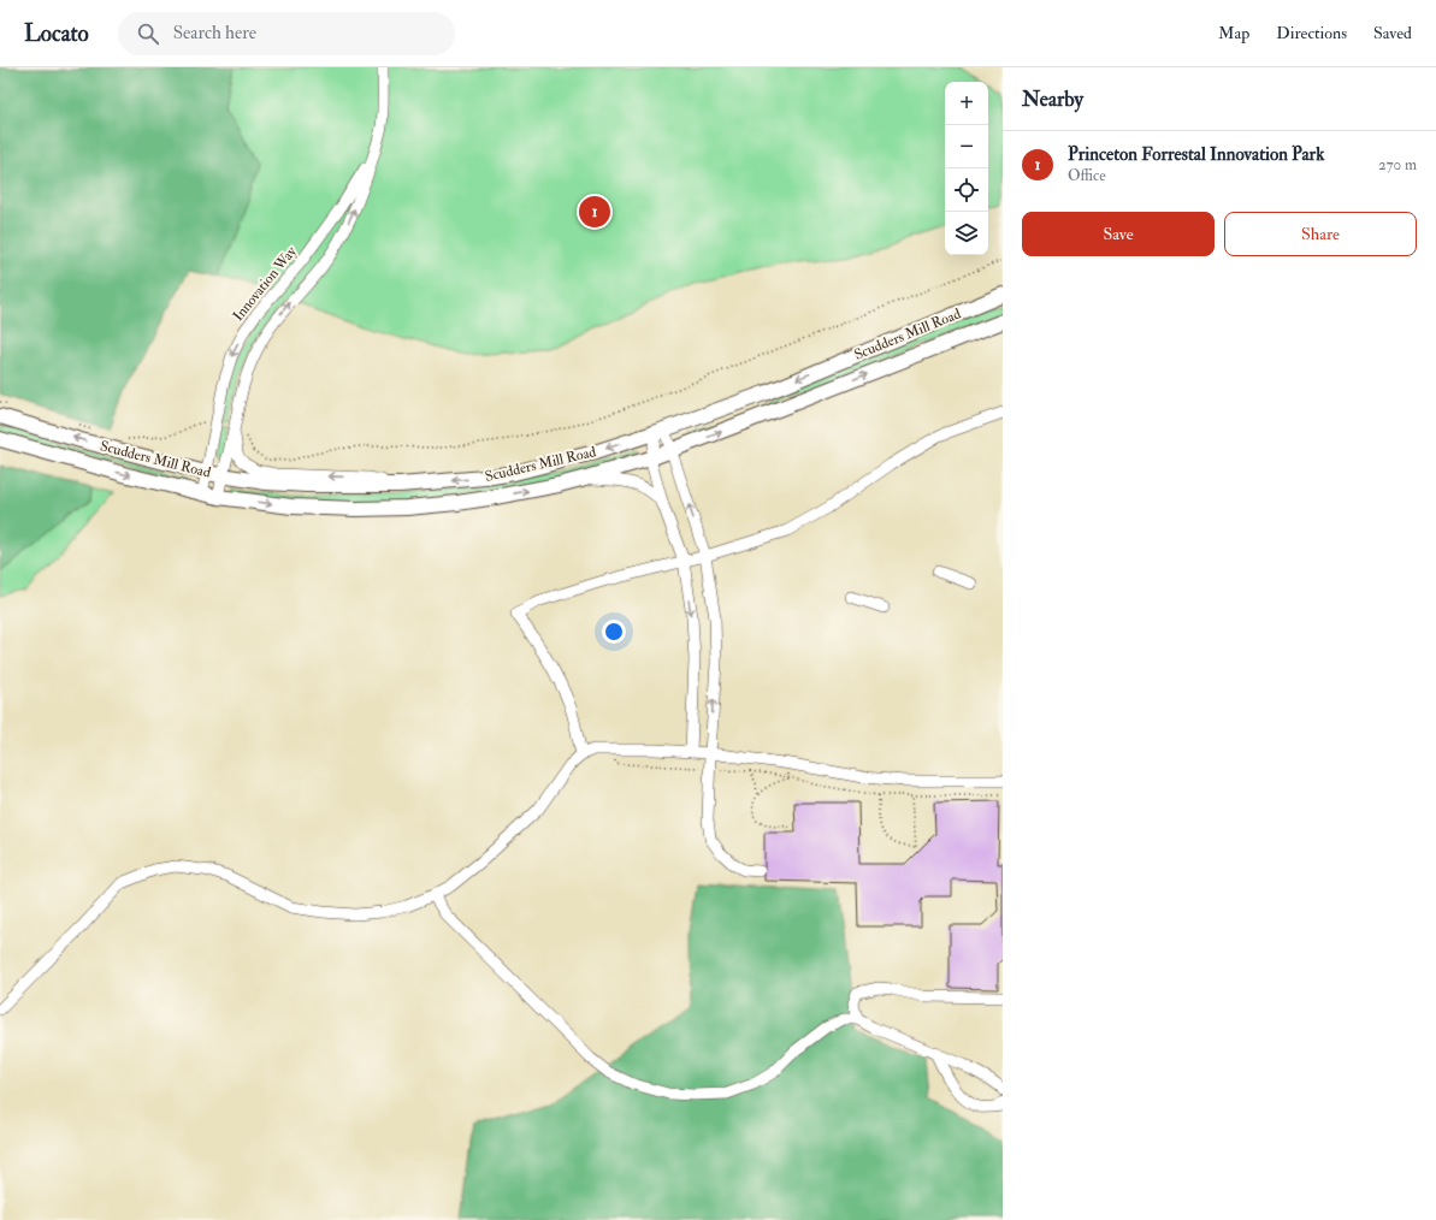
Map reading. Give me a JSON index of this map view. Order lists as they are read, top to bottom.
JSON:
{
  "streets": {
    "main road": ["Scudders Mill Road"],
    "street": ["Innovation Way"]
  },
  "crossings": [
    ["Innovation Way", "Scudders Mill Road"]
  ],
  "page": {
    "header": "Locato",
    "search": "Search here",
    "nav": ["Map", "Directions", "Saved"],
    "heading": "Nearby",
    "map_buttons": ["+", "−"],
    "list": [
      {
        "mark": "1",
        "name": "Princeton Forrestal Innovation Park",
        "note": "Office",
        "value": "270 m"
      }
    ],
    "pins": "1",
    "buttons": ["Save", "Share"]
  }
}
